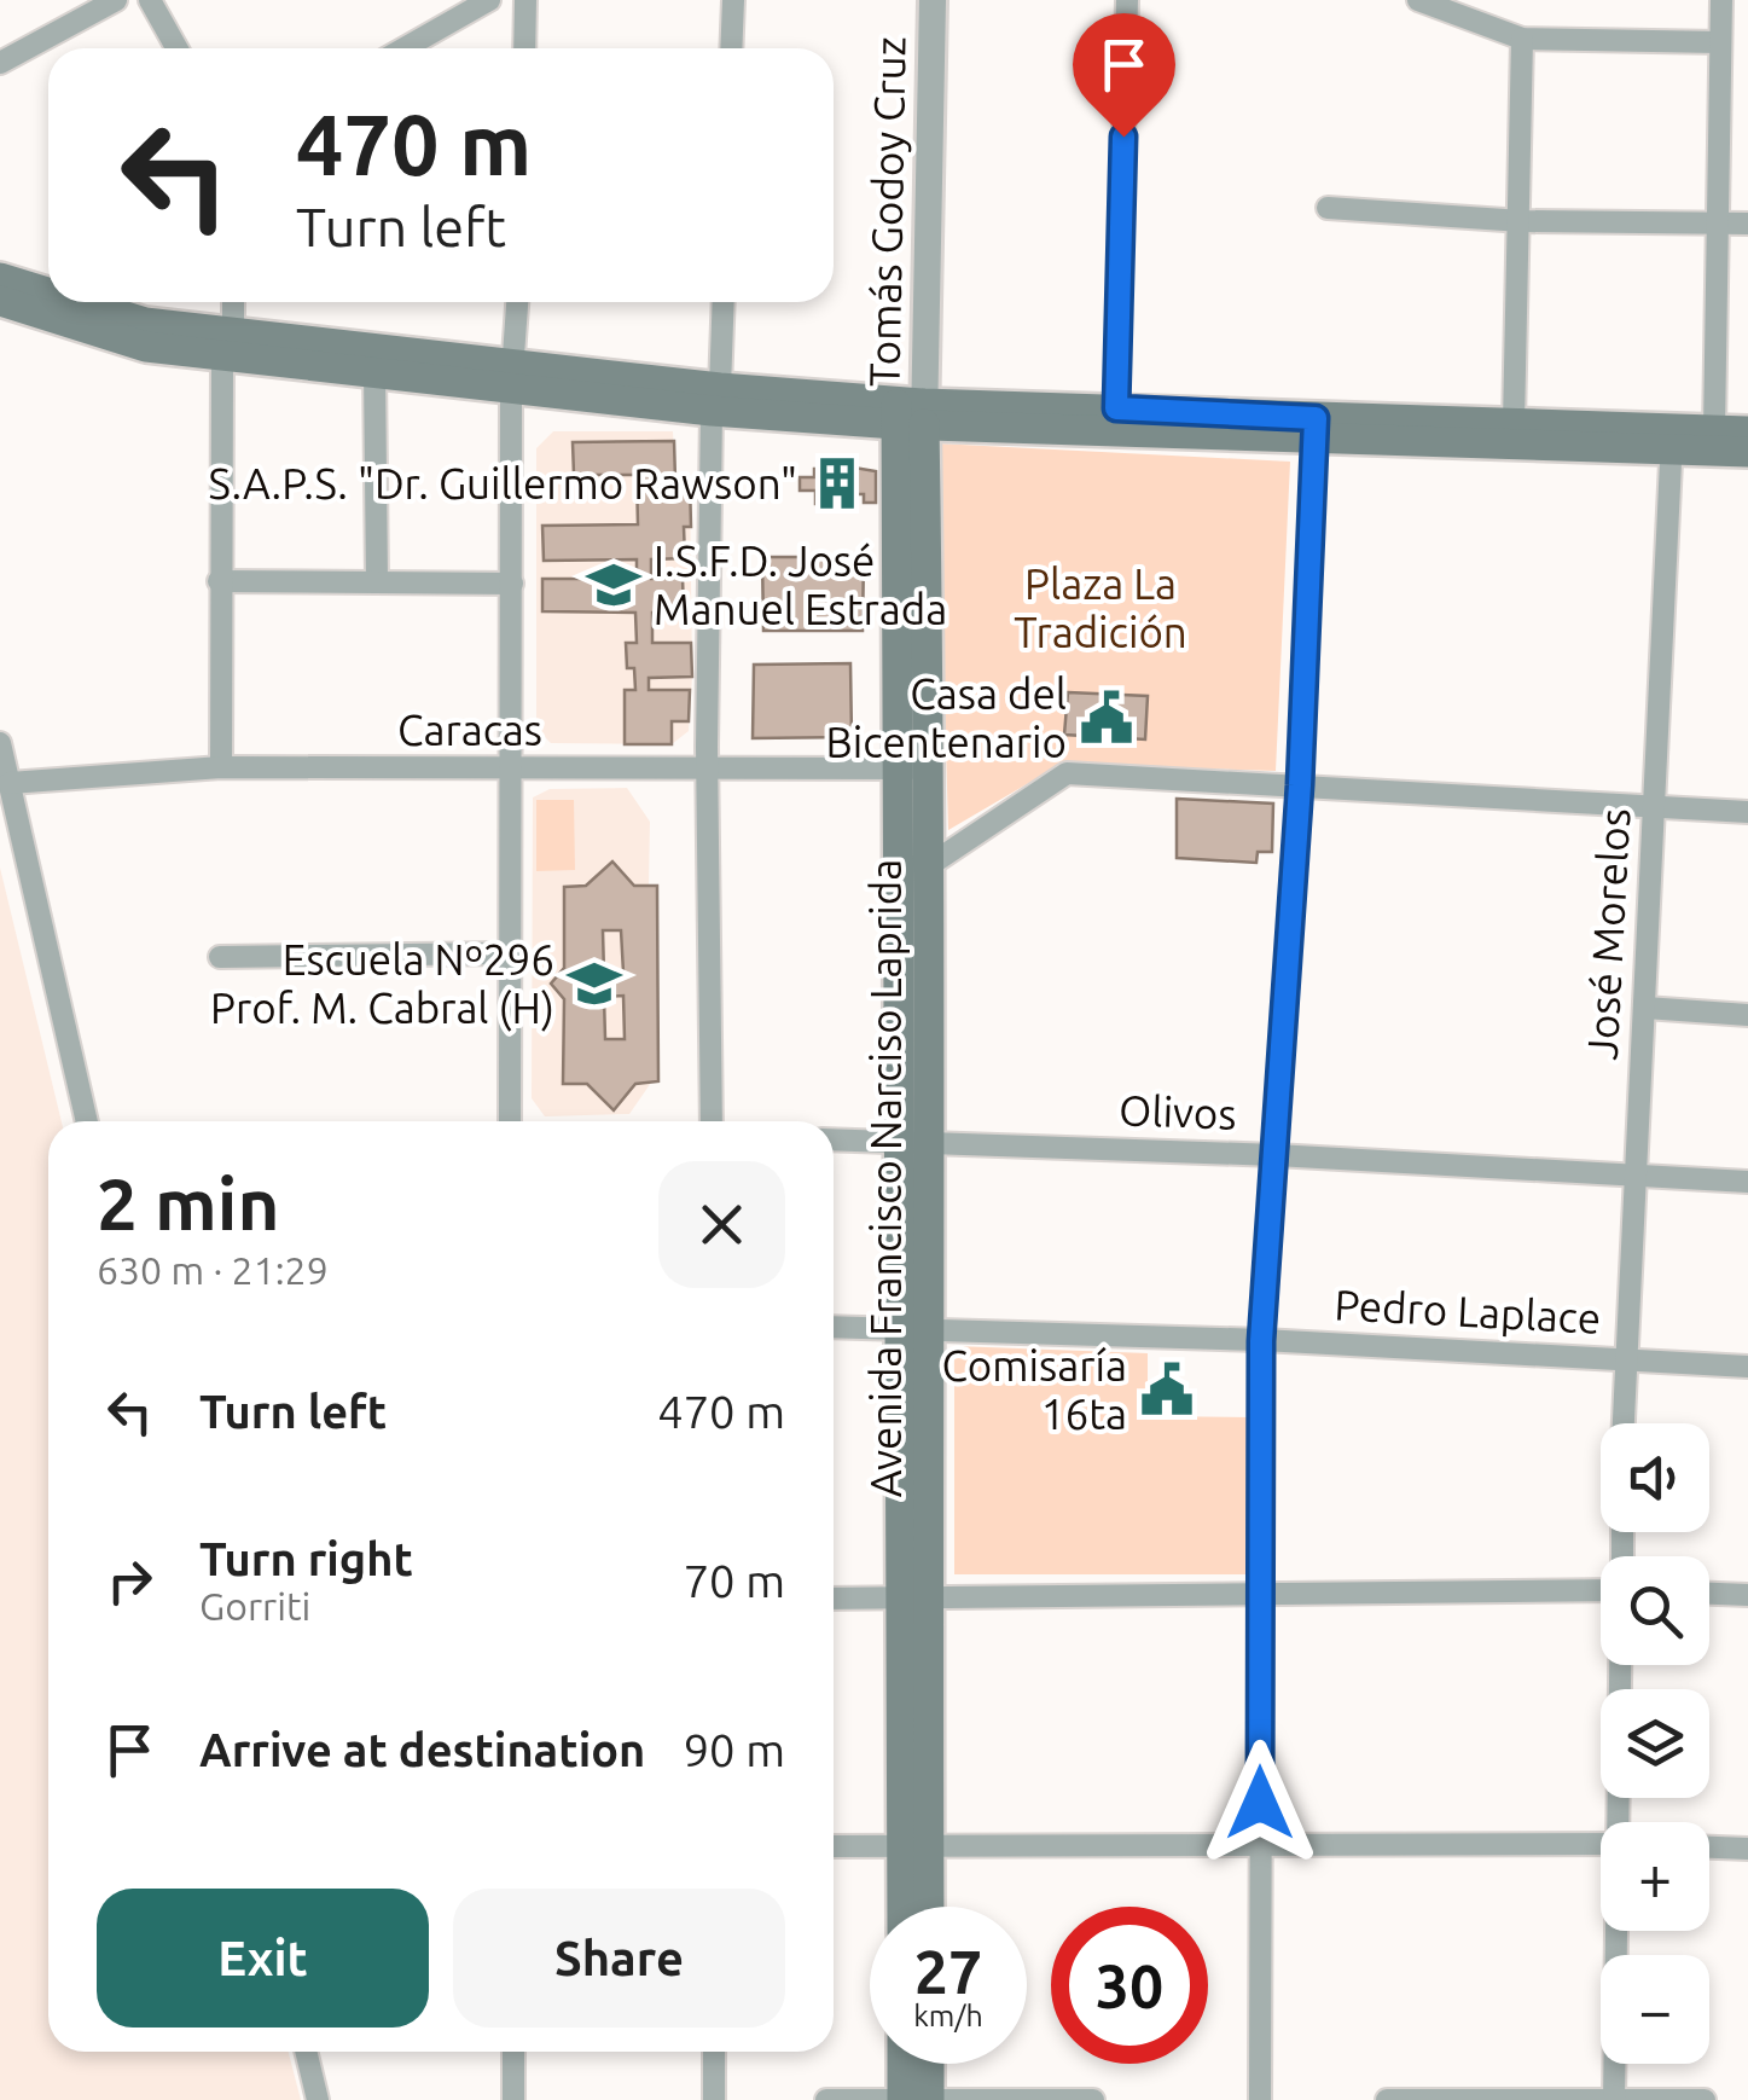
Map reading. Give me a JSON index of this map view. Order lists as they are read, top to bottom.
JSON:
{
  "streets": {
    "main road": ["Avenida Francisco Narciso Laprida"],
    "street": [
      "Tomás Godoy Cruz",
      "Caracas",
      "José Morelos",
      "Olivos",
      "Pedro Laplace"
    ]
  },
  "crossings": [
    ["Tomás Godoy Cruz", "Avenida Francisco Narciso Laprida"],
    ["Caracas", "Avenida Francisco Narciso Laprida"],
    ["José Morelos", "Olivos"],
    ["José Morelos", "Pedro Laplace"],
    ["Olivos", "Avenida Francisco Narciso Laprida"],
    ["Avenida Francisco Narciso Laprida", "Pedro Laplace"]
  ],
  "parks": ["Plaza La Tradición"],
  "places": {
    "building": ["S.A.P.S. \"Dr. Guillermo Rawson\""],
    "school or university": ["I.S.F.D. José Manuel Estrada", "Escuela Nº296 Prof. M. Cabral (H)"],
    "public building": ["Casa del Bicentenario", "Comisaría 16ta"]
  },
  "page": {
    "turn": ["470 m", "Turn left"],
    "heading": ["2 min", "630 m · 21:29"],
    "list": [
      {
        "name": "Turn left",
        "value": "470 m"
      },
      {
        "name": "Turn right",
        "note": "Gorriti",
        "value": "70 m"
      },
      {
        "name": "Arrive at destination",
        "value": "90 m"
      }
    ],
    "map_buttons": ["+", "−"],
    "buttons": ["Exit", "Share"],
    "speed": "27 km/h",
    "limit": "30"
  }
}
